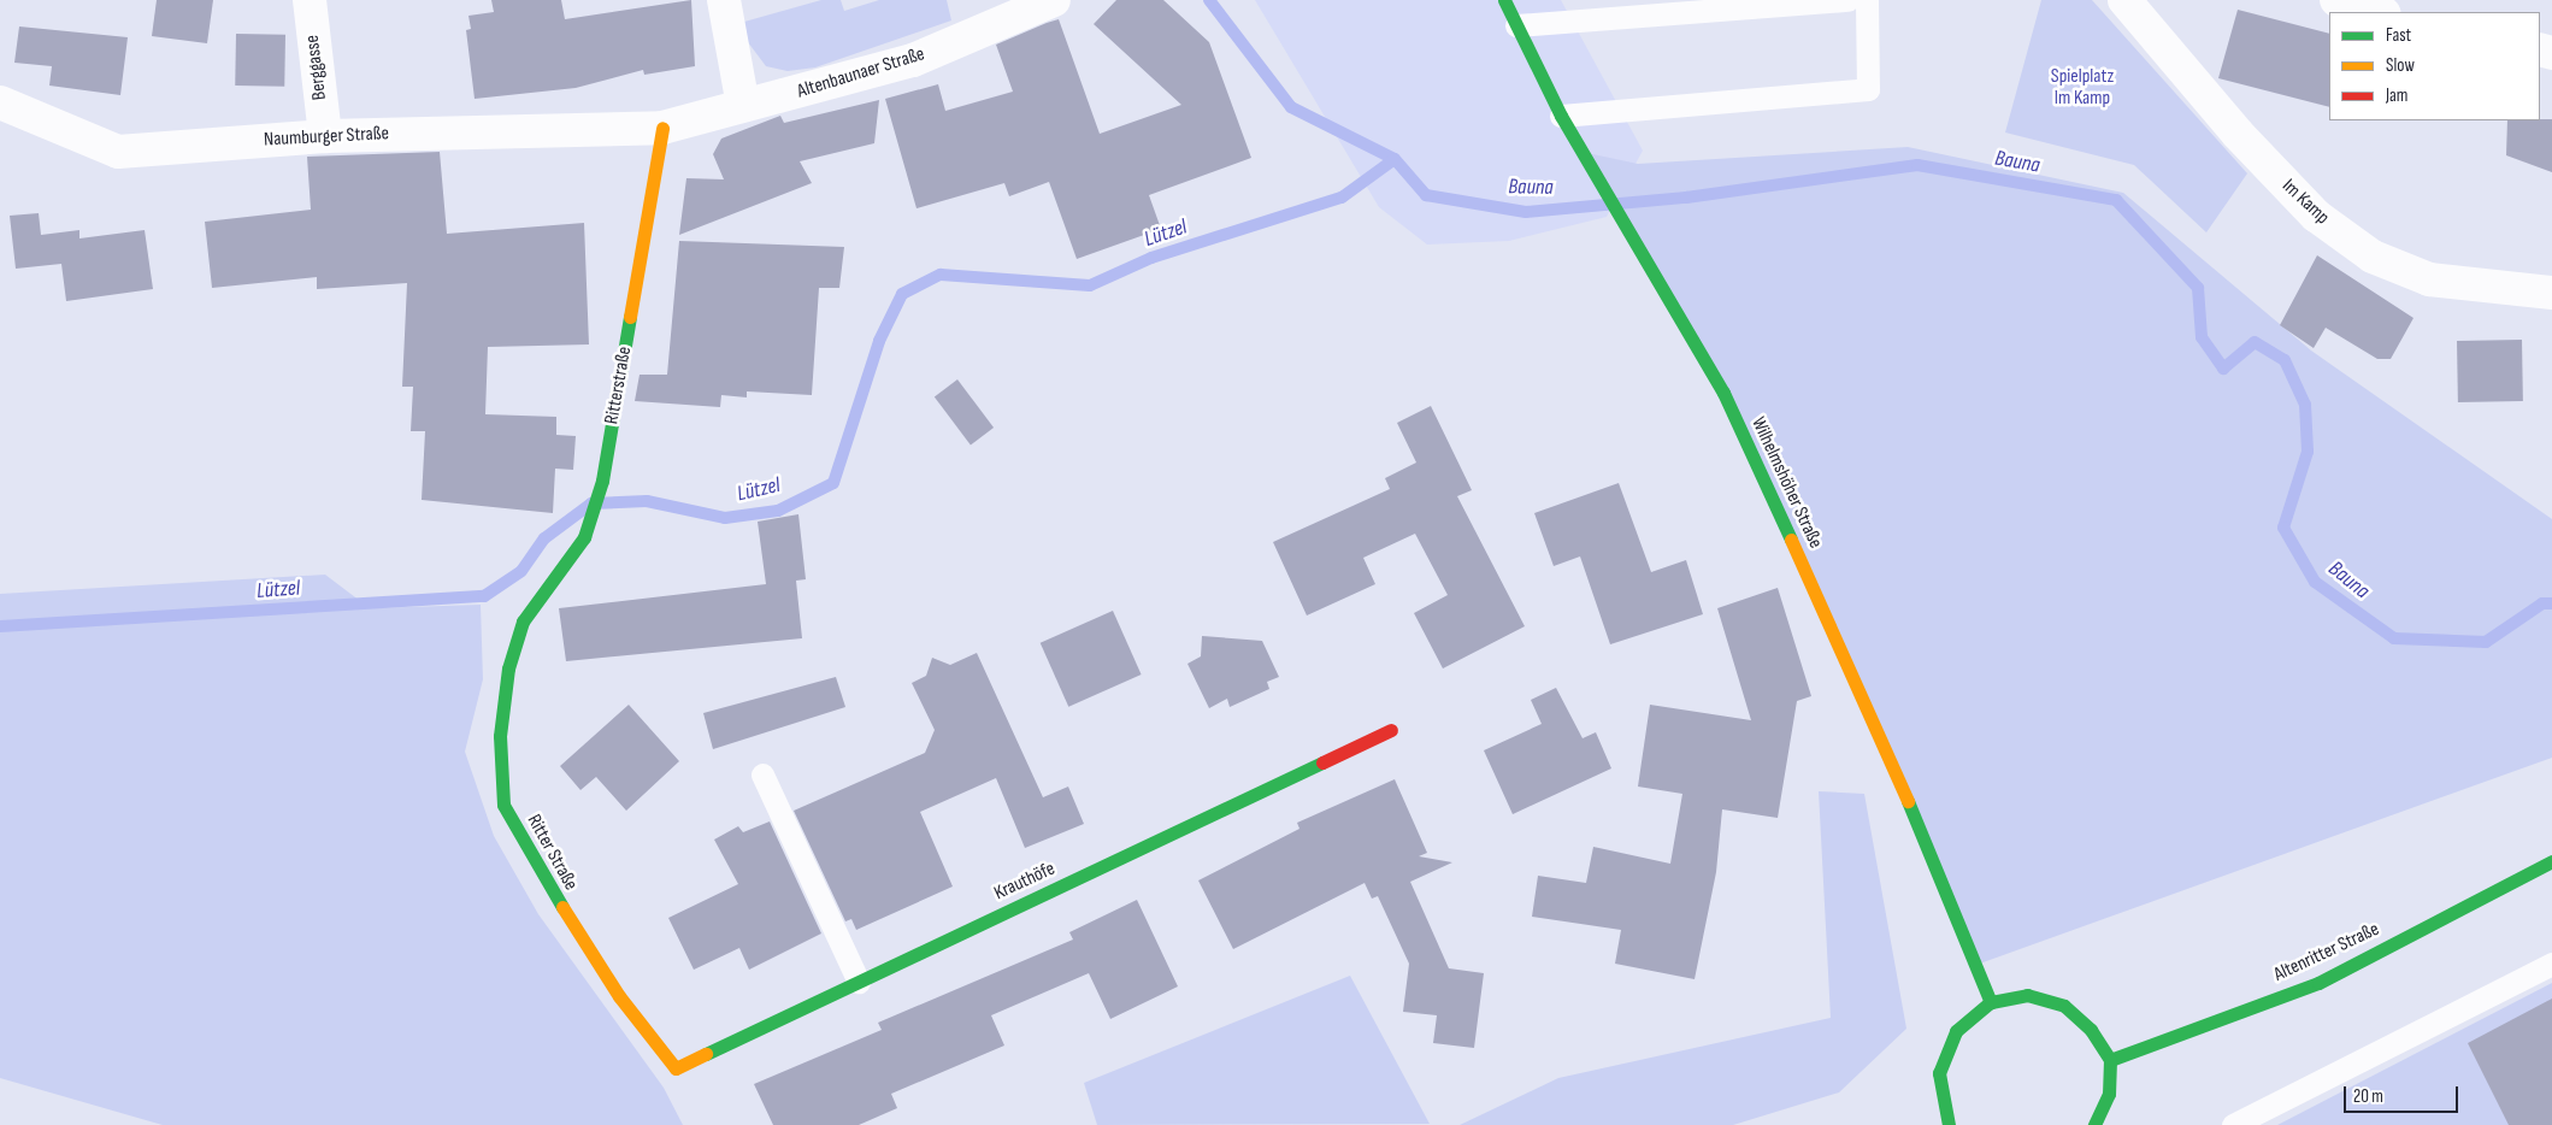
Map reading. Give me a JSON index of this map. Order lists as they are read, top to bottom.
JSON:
{
  "streets": {
    "street": [
      "Berggasse",
      "Altenbaunaer Straße",
      "Naumburger Straße",
      "Im Kamp",
      "Ritterstraße",
      "Wilhelmshöher Straße",
      "Ritter Straße",
      "Krauthöfe",
      "Altenritter Straße"
    ]
  },
  "crossings": [
    ["Berggasse", "Naumburger Straße"],
    ["Altenbaunaer Straße", "Naumburger Straße"],
    ["Altenbaunaer Straße", "Ritterstraße"],
    ["Naumburger Straße", "Ritterstraße"],
    ["Ritterstraße", "Ritter Straße"],
    ["Ritter Straße", "Krauthöfe"]
  ],
  "water": ["Bauna", "Lützel"],
  "parks": ["Spielplatz Im Kamp"],
  "legend": ["Fast", "Slow", "Jam"],
  "scale_bar": "20 m"
}
